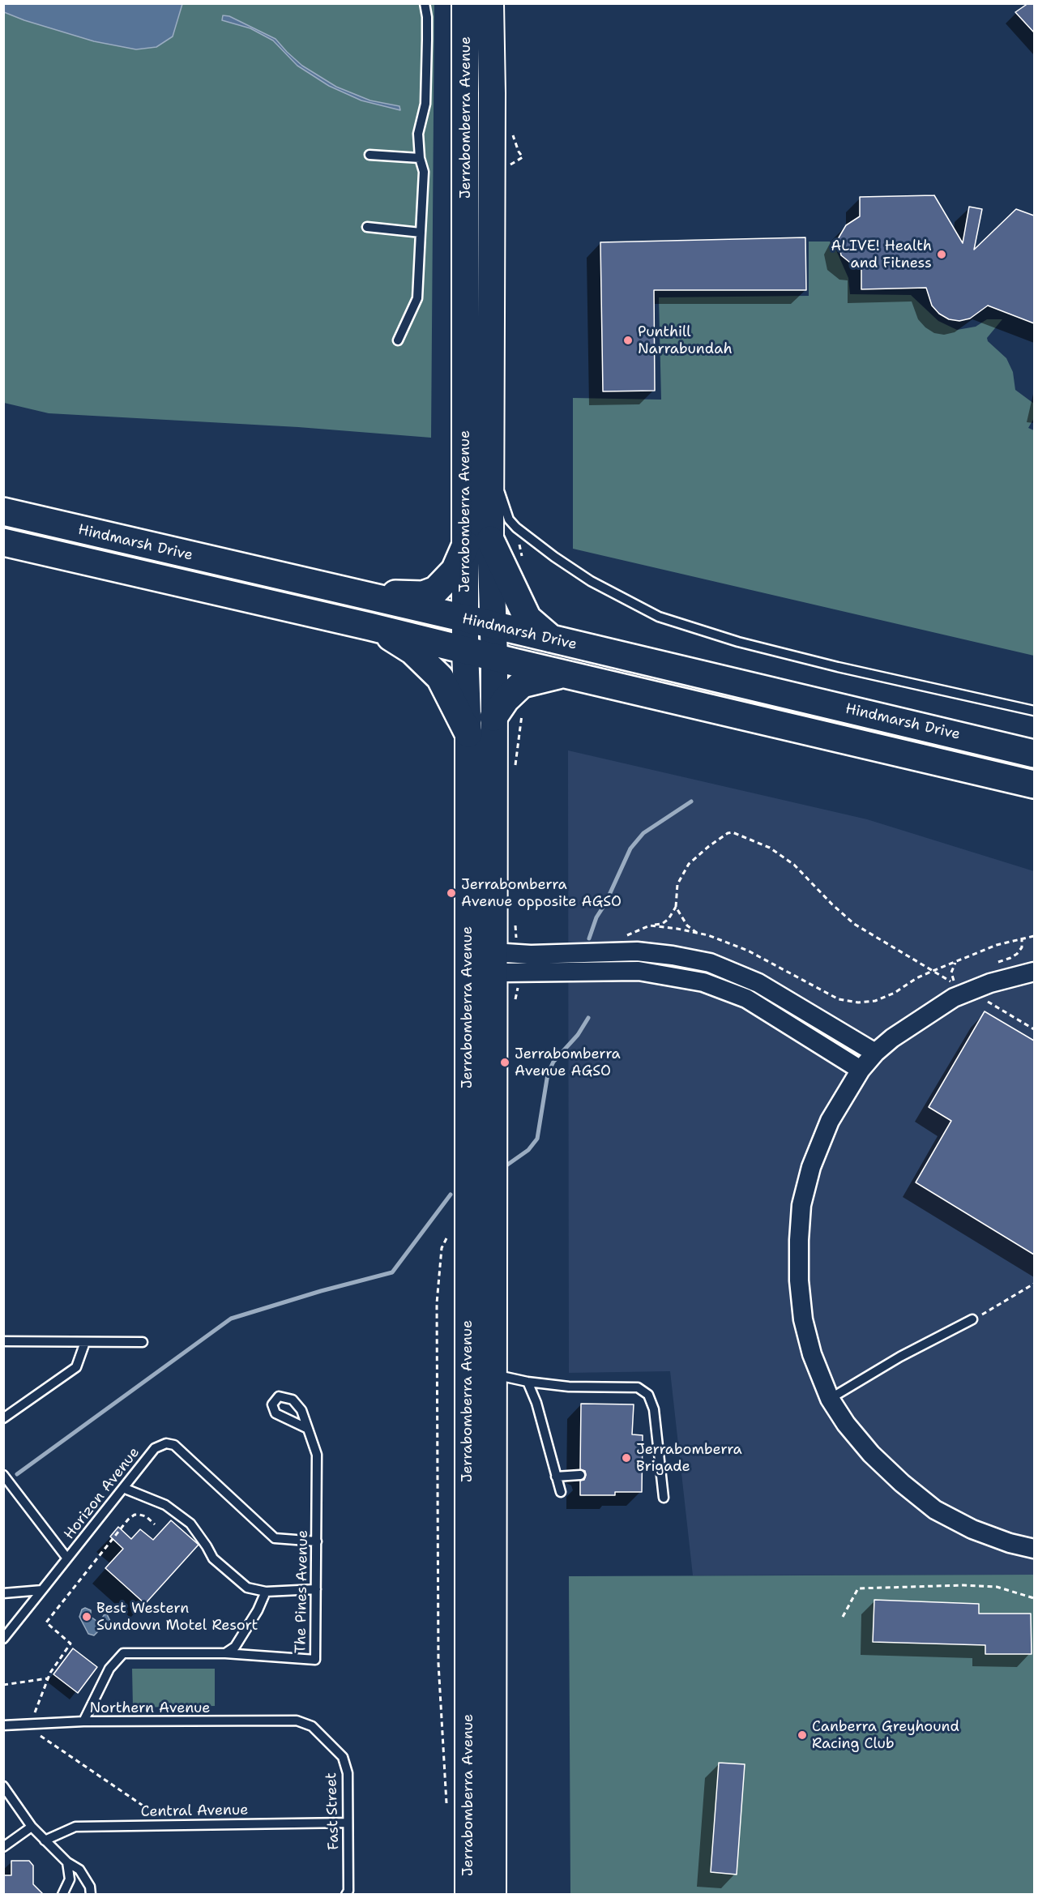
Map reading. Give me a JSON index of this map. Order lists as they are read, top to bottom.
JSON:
{
  "streets": {
    "main road": ["Hindmarsh Drive"],
    "street": ["Jerrabomberra Avenue"],
    "lane": [
      "Horizon Avenue",
      "The Pines Avenue",
      "Northern Avenue",
      "Central Avenue",
      "Fast Street"
    ]
  },
  "crossings": [
    ["Jerrabomberra Avenue", "Hindmarsh Drive"],
    ["Horizon Avenue", "The Pines Avenue"],
    ["The Pines Avenue", "Northern Avenue"],
    ["Northern Avenue", "Fast Street"],
    ["Central Avenue", "Fast Street"]
  ],
  "places": [
    "ALIVE! Health and Fitness",
    "Punthill Narrabundah",
    "Jerrabomberra Avenue opposite AGSO",
    "Jerrabomberra Avenue AGSO",
    "Jerrabomberra Brigade",
    "Best Western Sundown Motel Resort",
    "Canberra Greyhound Racing Club"
  ]
}
